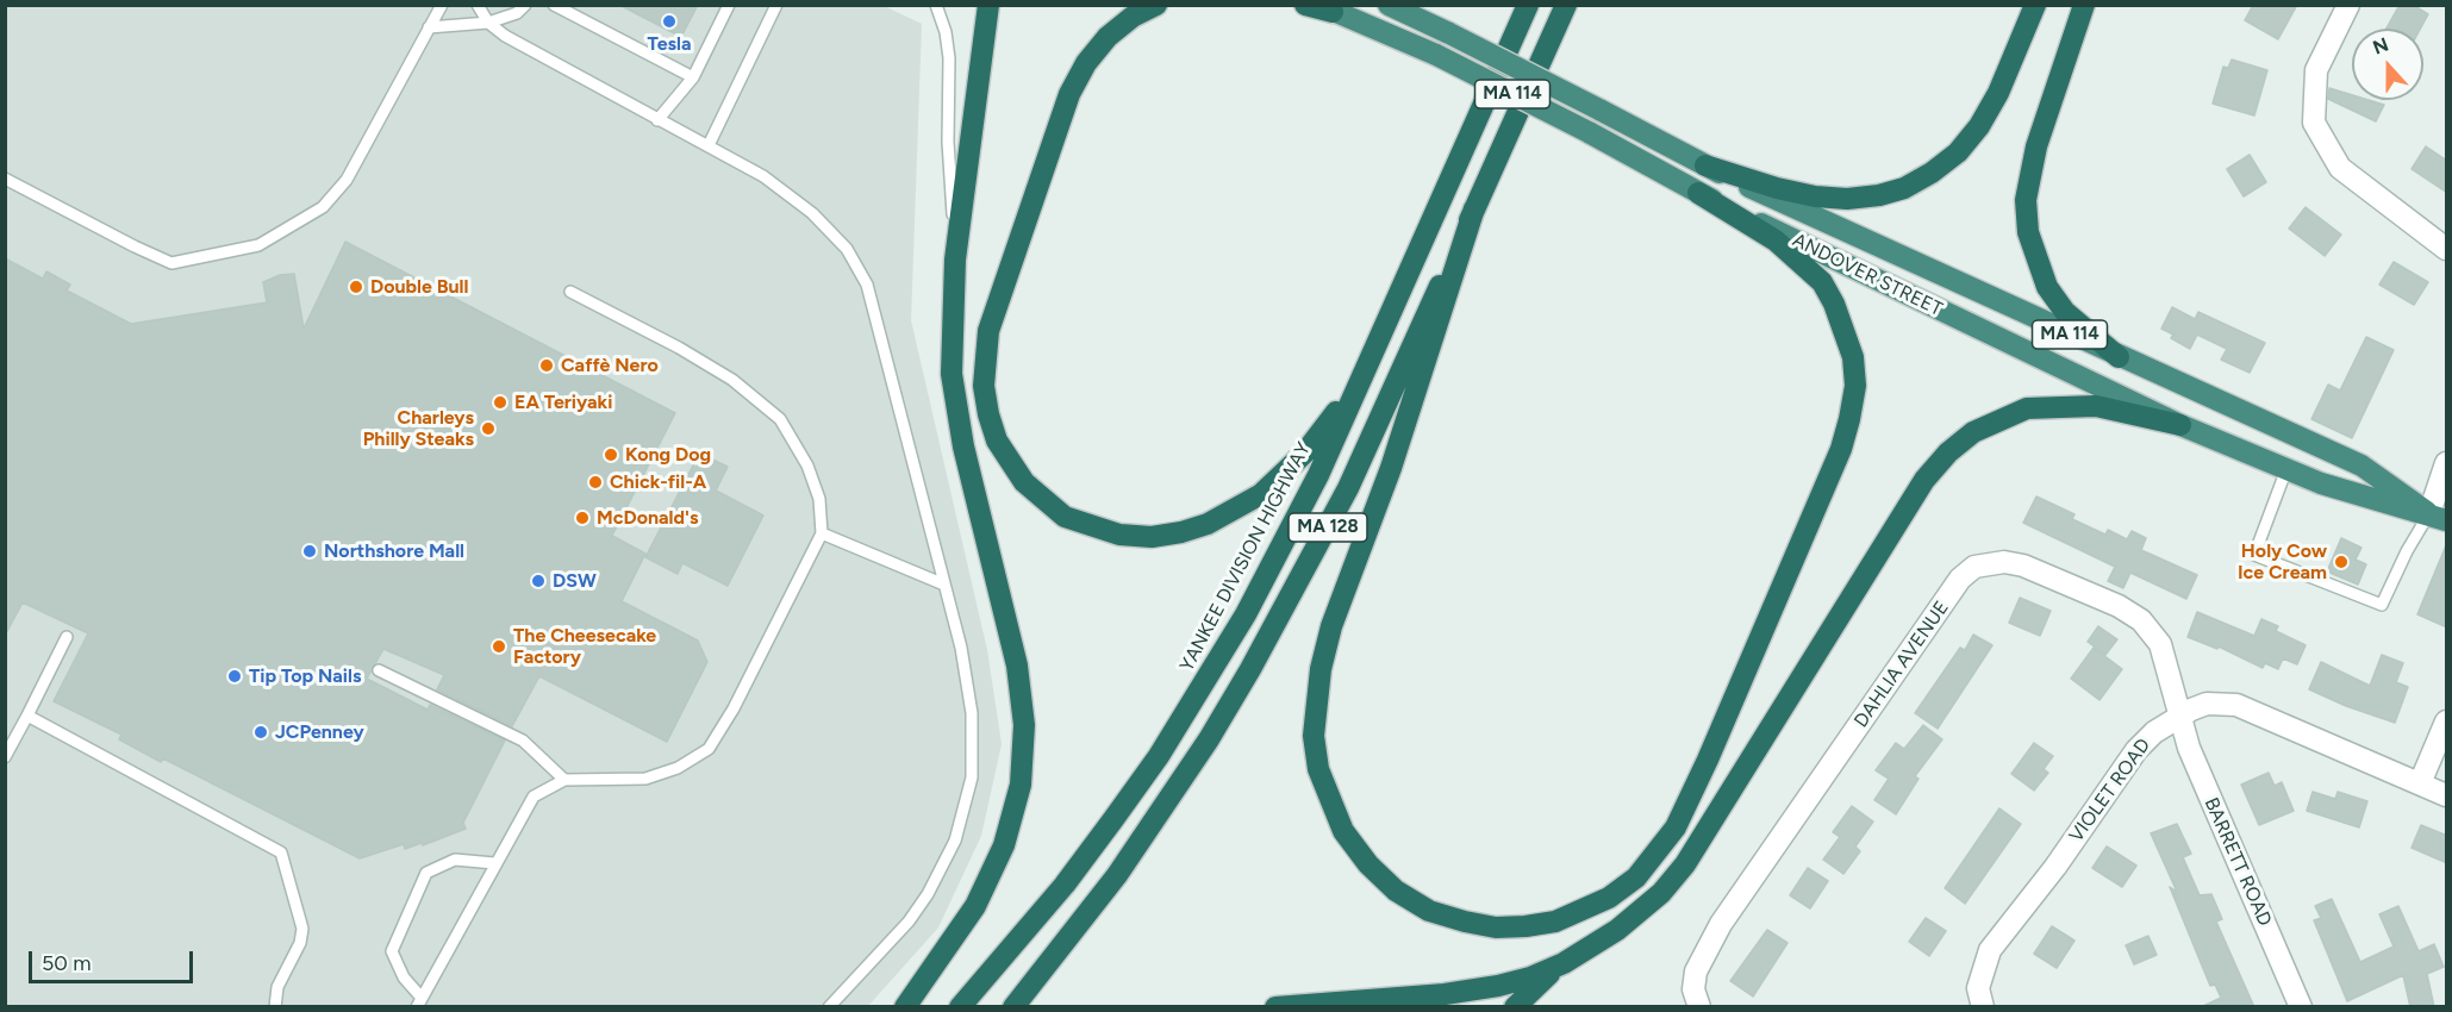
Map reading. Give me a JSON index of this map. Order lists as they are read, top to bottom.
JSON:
{
  "streets": {
    "highway": [
      "MA 114",
      "ANDOVER STREET",
      "MA 128",
      "YANKEE DIVISION HIGHWAY"
    ],
    "street": ["DAHLIA AVENUE", "VIOLET ROAD", "BARRETT ROAD"]
  },
  "crossings": [
    ["DAHLIA AVENUE", "VIOLET ROAD"],
    ["DAHLIA AVENUE", "BARRETT ROAD"],
    ["VIOLET ROAD", "BARRETT ROAD"]
  ],
  "places": [
    "Tesla",
    "Double Bull",
    "Caffè Nero",
    "EA Teriyaki",
    "Charleys Philly Steaks",
    "Kong Dog",
    "Chick-fil-A",
    "McDonald's",
    "Northshore Mall",
    "Holy Cow Ice Cream",
    "DSW",
    "The Cheesecake Factory",
    "Tip Top Nails",
    "JCPenney"
  ],
  "scale_bar": "50 m",
  "north": "top"
}
